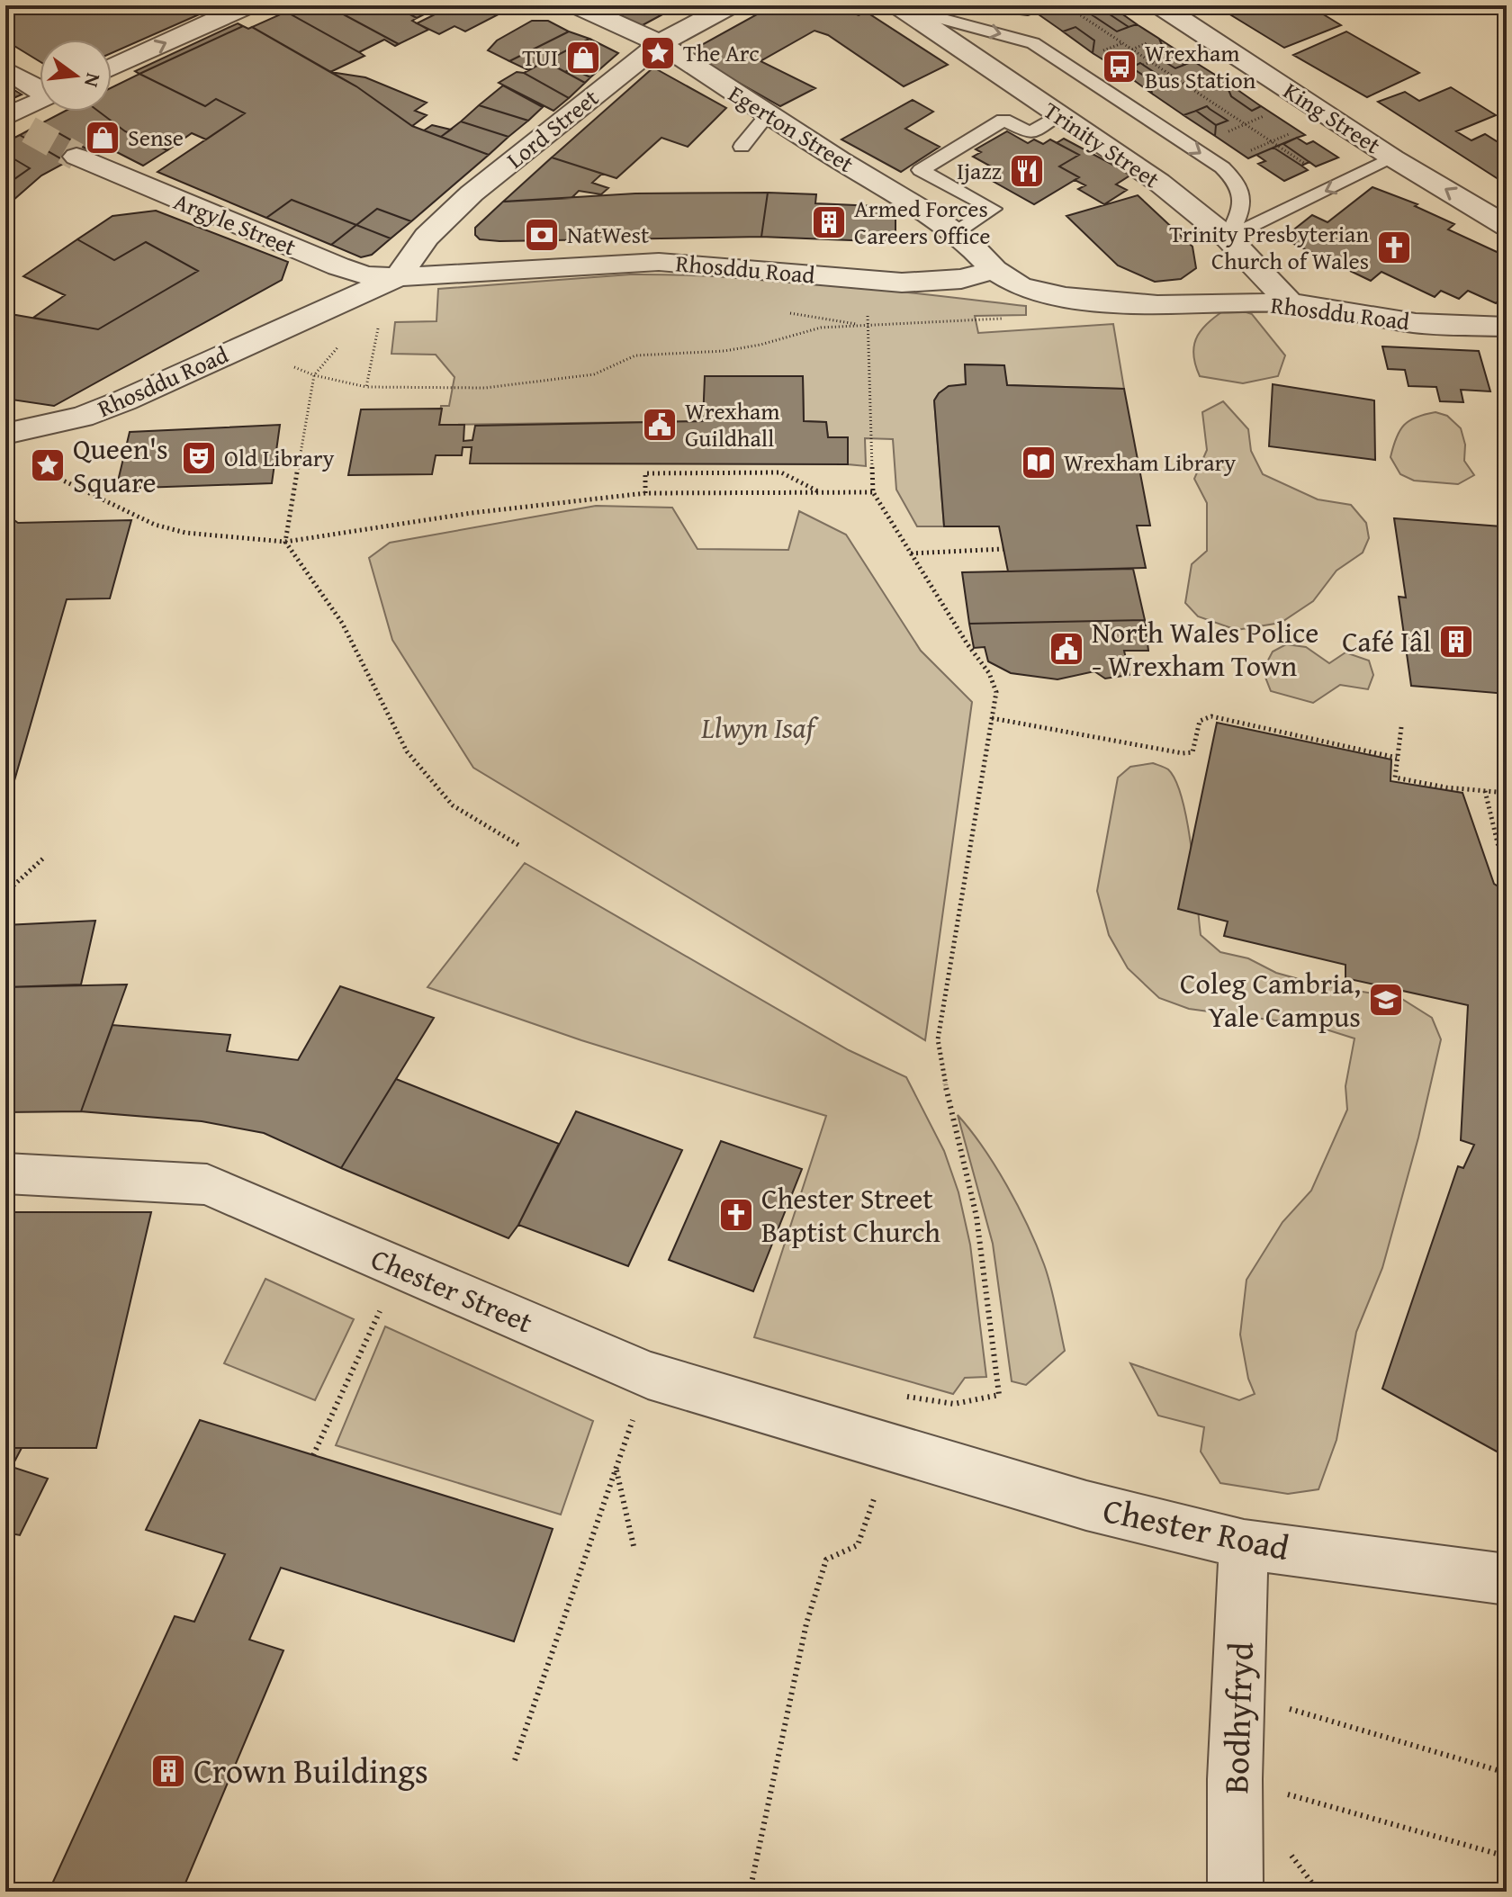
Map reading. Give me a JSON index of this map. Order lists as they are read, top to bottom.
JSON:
{
  "streets": {
    "street": [
      "King Street",
      "Lord Street",
      "Egerton Street",
      "Trinity Street",
      "Argyle Street",
      "Rhosddu Road",
      "Chester Street",
      "Chester Road",
      "Bodhyfryd"
    ]
  },
  "crossings": [
    ["Lord Street", "Egerton Street"],
    ["Lord Street", "Argyle Street"],
    ["Lord Street", "Rhosddu Road"],
    ["Egerton Street", "Rhosddu Road"],
    ["Trinity Street", "Rhosddu Road"],
    ["Argyle Street", "Rhosddu Road"],
    ["Chester Street", "Chester Road"],
    ["Chester Road", "Bodhyfryd"]
  ],
  "parks": ["Llwyn Isaf"],
  "places": {
    "place": ["The Arc", "Queen's Square"],
    "shop": ["TUI", "Sense"],
    "bus stop": ["Wrexham Bus Station"],
    "restaurant": ["Ijazz"],
    "building": ["Armed Forces Careers Office", "Café Iâl", "Crown Buildings"],
    "bank": ["NatWest"],
    "church": ["Trinity Presbyterian Church of Wales", "Chester Street Baptist Church"],
    "public building": ["Wrexham Guildhall", "North Wales Police - Wrexham Town"],
    "theatre": ["Old Library"],
    "library": ["Wrexham Library"],
    "school or university": ["Coleg Cambria, Yale Campus"]
  },
  "north": "right"
}
